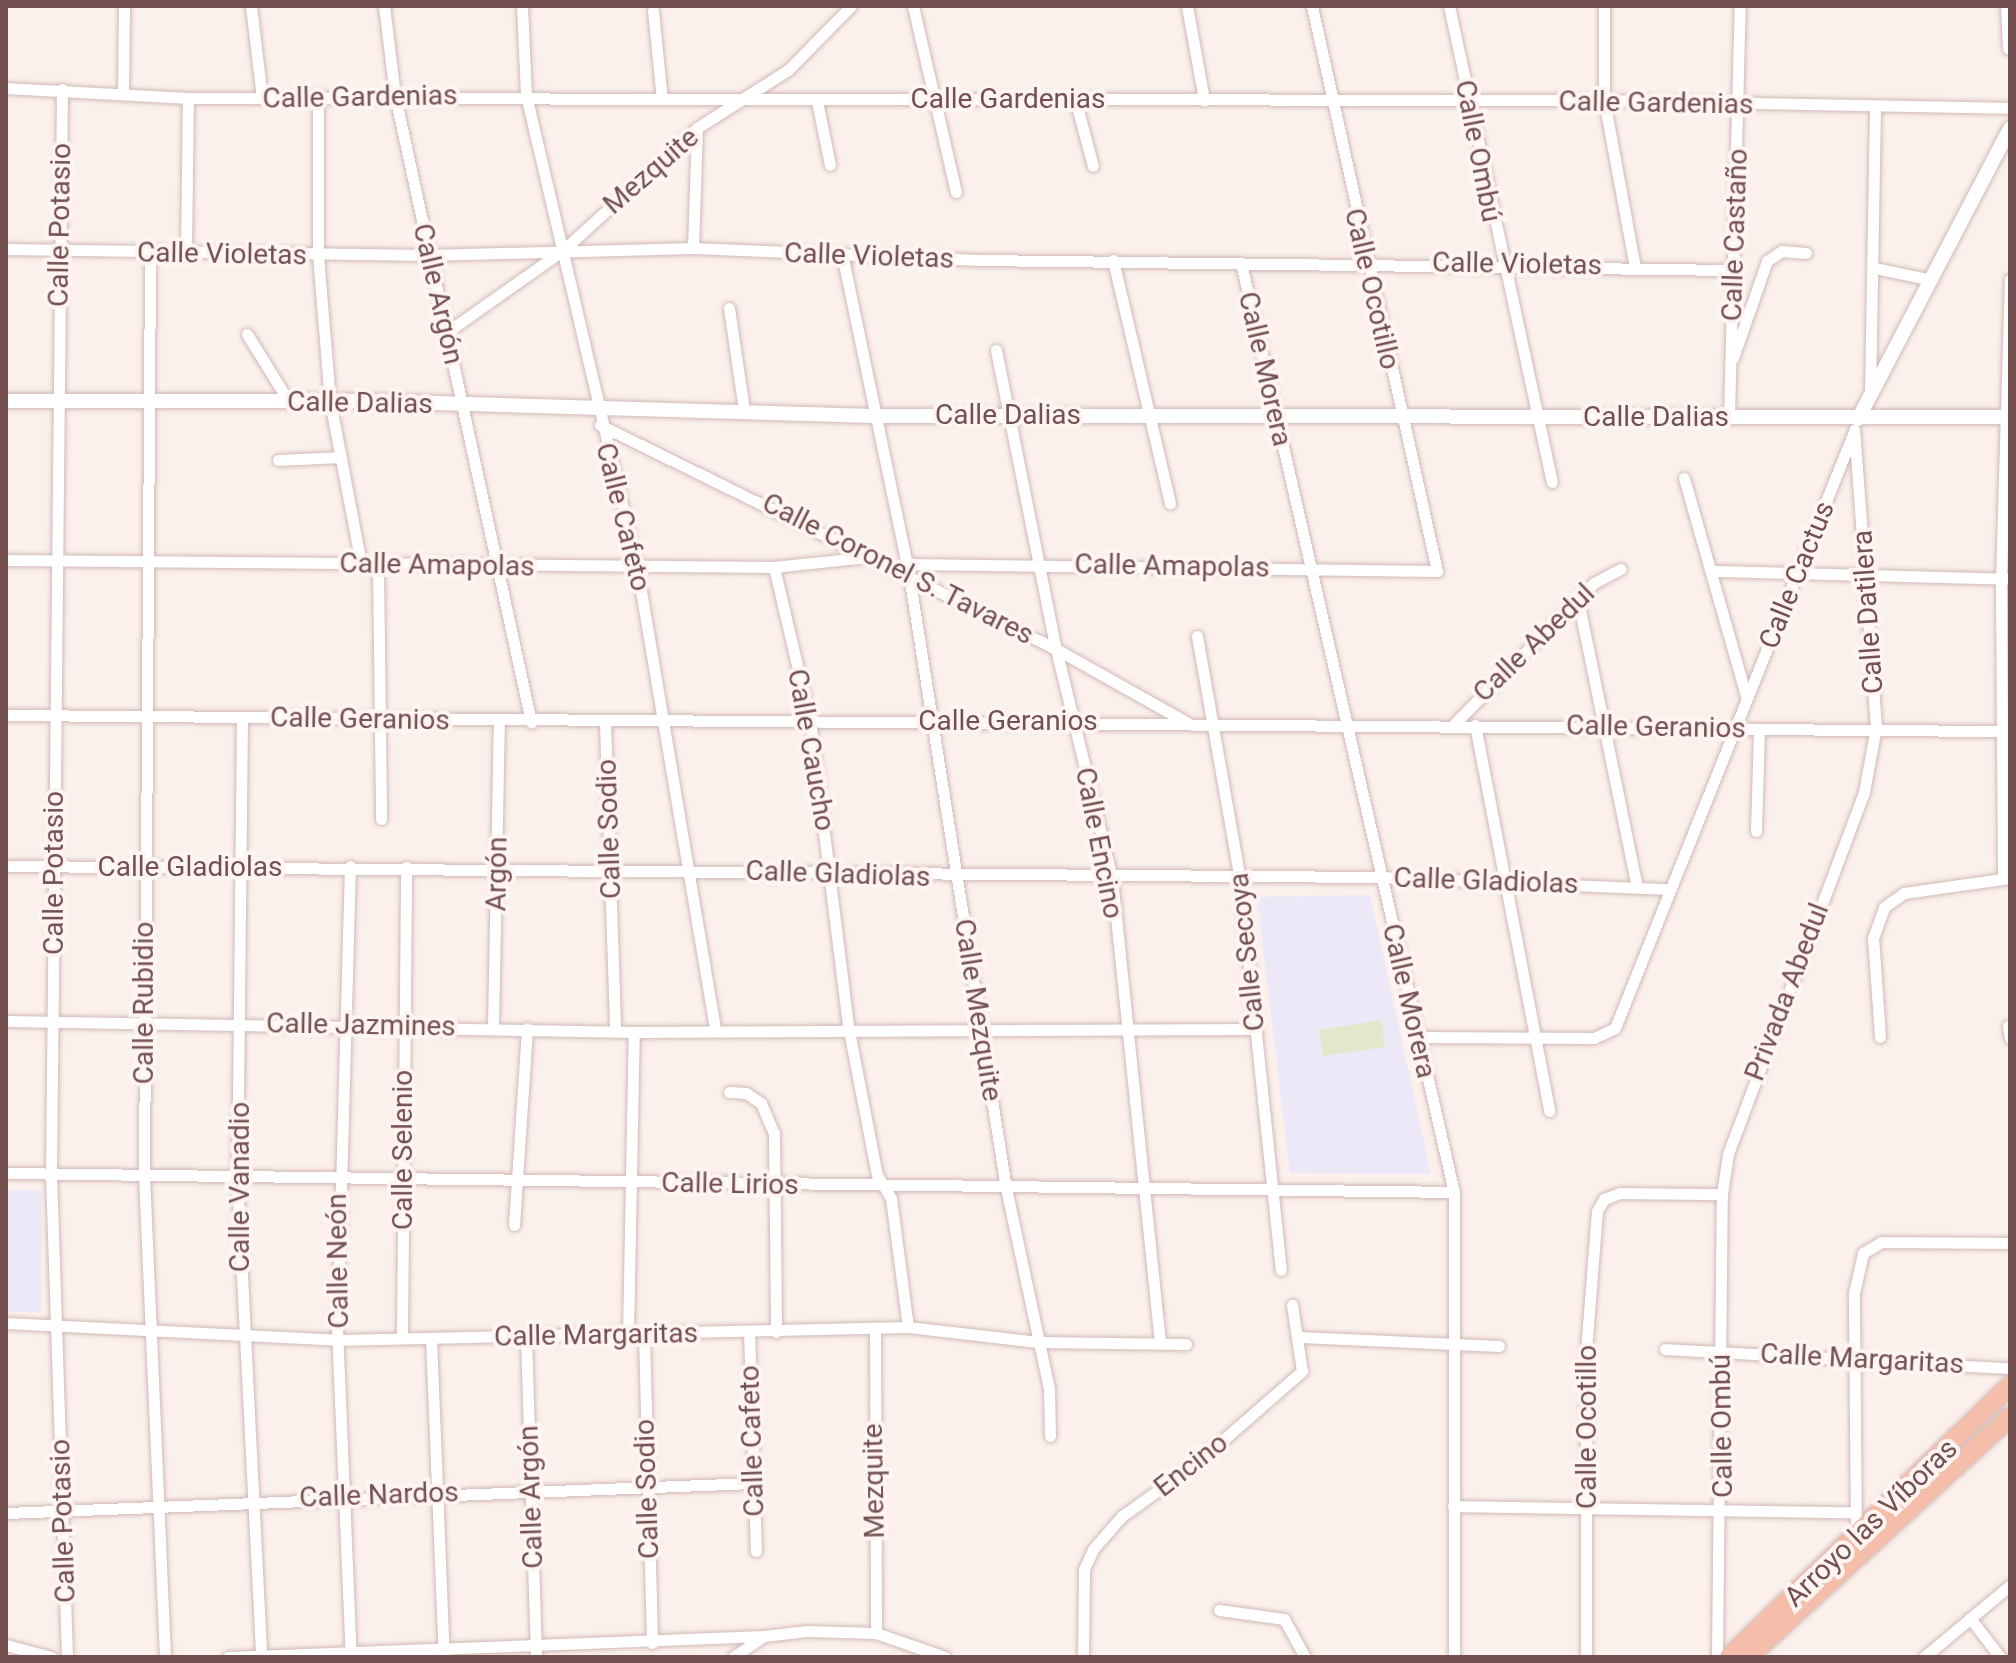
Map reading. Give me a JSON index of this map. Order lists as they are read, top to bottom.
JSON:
{
  "streets": {
    "main road": ["Arroyo las Víboras"],
    "street": [
      "Calle Gardenias",
      "Calle Ombú",
      "Mezquite",
      "Calle Potasio",
      "Calle Castaño",
      "Calle Violetas",
      "Calle Ocotillo",
      "Calle Argón",
      "Calle Morera",
      "Calle Dalias",
      "Calle Cafeto",
      "Calle Amapolas",
      "Calle Coronel S. Tavares",
      "Calle Cactus",
      "Calle Datilera",
      "Calle Abedul",
      "Calle Geranios",
      "Calle Caucho",
      "Calle Sodio",
      "Calle Encino",
      "Calle Gladiolas",
      "Argón",
      "Calle Secoya",
      "Privada Abedul",
      "Calle Rubidio",
      "Calle Mezquite",
      "Calle Jazmines",
      "Calle Selenio",
      "Calle Lirios",
      "Calle Vanadio",
      "Calle Neón",
      "Calle Margaritas",
      "Encino",
      "Calle Nardos"
    ]
  },
  "crossings": [
    ["Calle Gardenias", "Calle Ombú"],
    ["Calle Gardenias", "Mezquite"],
    ["Calle Gardenias", "Calle Potasio"],
    ["Calle Gardenias", "Calle Castaño"],
    ["Calle Gardenias", "Calle Ocotillo"],
    ["Calle Gardenias", "Calle Argón"],
    ["Calle Gardenias", "Calle Cafeto"],
    ["Calle Ombú", "Calle Violetas"],
    ["Calle Ombú", "Calle Ocotillo"],
    ["Calle Ombú", "Calle Dalias"],
    ["Calle Ombú", "Privada Abedul"],
    ["Calle Ombú", "Calle Margaritas"],
    ["Mezquite", "Calle Violetas"],
    ["Mezquite", "Calle Argón"],
    ["Mezquite", "Calle Cafeto"],
    ["Mezquite", "Calle Margaritas"],
    ["Calle Potasio", "Calle Violetas"],
    ["Calle Potasio", "Calle Dalias"],
    ["Calle Potasio", "Calle Amapolas"],
    ["Calle Potasio", "Calle Geranios"],
    ["Calle Potasio", "Calle Gladiolas"],
    ["Calle Potasio", "Calle Jazmines"],
    ["Calle Potasio", "Calle Lirios"],
    ["Calle Potasio", "Calle Margaritas"],
    ["Calle Potasio", "Calle Nardos"],
    ["Calle Castaño", "Calle Violetas"],
    ["Calle Castaño", "Calle Dalias"],
    ["Calle Violetas", "Calle Ocotillo"],
    ["Calle Violetas", "Calle Argón"],
    ["Calle Violetas", "Calle Morera"],
    ["Calle Violetas", "Calle Cafeto"],
    ["Calle Violetas", "Calle Rubidio"],
    ["Calle Violetas", "Calle Mezquite"],
    ["Calle Ocotillo", "Calle Dalias"],
    ["Calle Ocotillo", "Calle Amapolas"],
    ["Calle Ocotillo", "Privada Abedul"],
    ["Calle Argón", "Calle Dalias"],
    ["Calle Argón", "Calle Amapolas"],
    ["Calle Argón", "Calle Geranios"],
    ["Calle Argón", "Calle Margaritas"],
    ["Calle Argón", "Calle Nardos"],
    ["Calle Morera", "Calle Dalias"],
    ["Calle Morera", "Calle Amapolas"],
    ["Calle Morera", "Calle Geranios"],
    ["Calle Morera", "Calle Gladiolas"],
    ["Calle Morera", "Calle Lirios"],
    ["Calle Dalias", "Calle Cafeto"],
    ["Calle Dalias", "Calle Cactus"],
    ["Calle Dalias", "Calle Datilera"],
    ["Calle Dalias", "Calle Encino"],
    ["Calle Dalias", "Calle Rubidio"],
    ["Calle Dalias", "Calle Mezquite"],
    ["Calle Cafeto", "Calle Amapolas"],
    ["Calle Cafeto", "Calle Coronel S. Tavares"],
    ["Calle Cafeto", "Calle Geranios"],
    ["Calle Cafeto", "Calle Gladiolas"],
    ["Calle Cafeto", "Calle Jazmines"],
    ["Calle Cafeto", "Calle Lirios"],
    ["Calle Cafeto", "Calle Margaritas"],
    ["Calle Cafeto", "Calle Nardos"],
    ["Calle Amapolas", "Calle Coronel S. Tavares"],
    ["Calle Amapolas", "Calle Caucho"],
    ["Calle Amapolas", "Calle Encino"],
    ["Calle Amapolas", "Calle Rubidio"],
    ["Calle Amapolas", "Calle Mezquite"],
    ["Calle Coronel S. Tavares", "Calle Geranios"],
    ["Calle Coronel S. Tavares", "Calle Encino"],
    ["Calle Coronel S. Tavares", "Calle Mezquite"],
    ["Calle Cactus", "Calle Datilera"],
    ["Calle Cactus", "Calle Geranios"],
    ["Calle Cactus", "Calle Gladiolas"],
    ["Calle Datilera", "Calle Geranios"],
    ["Calle Datilera", "Privada Abedul"],
    ["Calle Abedul", "Calle Geranios"],
    ["Calle Geranios", "Calle Caucho"],
    ["Calle Geranios", "Calle Sodio"],
    ["Calle Geranios", "Calle Encino"],
    ["Calle Geranios", "Argón"],
    ["Calle Geranios", "Calle Secoya"],
    ["Calle Geranios", "Calle Rubidio"],
    ["Calle Geranios", "Calle Mezquite"],
    ["Calle Geranios", "Calle Vanadio"],
    ["Calle Caucho", "Calle Gladiolas"],
    ["Calle Caucho", "Calle Lirios"],
    ["Calle Caucho", "Calle Margaritas"],
    ["Calle Sodio", "Calle Gladiolas"],
    ["Calle Sodio", "Calle Jazmines"],
    ["Calle Sodio", "Calle Margaritas"],
    ["Calle Sodio", "Calle Nardos"],
    ["Calle Encino", "Calle Gladiolas"],
    ["Calle Encino", "Calle Lirios"],
    ["Calle Encino", "Calle Margaritas"],
    ["Calle Gladiolas", "Argón"],
    ["Calle Gladiolas", "Calle Secoya"],
    ["Calle Gladiolas", "Calle Rubidio"],
    ["Calle Gladiolas", "Calle Mezquite"],
    ["Calle Gladiolas", "Calle Selenio"],
    ["Calle Gladiolas", "Calle Vanadio"],
    ["Calle Gladiolas", "Calle Neón"],
    ["Argón", "Calle Jazmines"],
    ["Calle Secoya", "Calle Lirios"],
    ["Calle Rubidio", "Calle Jazmines"],
    ["Calle Rubidio", "Calle Lirios"],
    ["Calle Rubidio", "Calle Margaritas"],
    ["Calle Rubidio", "Calle Nardos"],
    ["Calle Mezquite", "Calle Lirios"],
    ["Calle Mezquite", "Calle Margaritas"],
    ["Calle Jazmines", "Calle Selenio"],
    ["Calle Jazmines", "Calle Vanadio"],
    ["Calle Jazmines", "Calle Neón"],
    ["Calle Selenio", "Calle Lirios"],
    ["Calle Selenio", "Calle Margaritas"],
    ["Calle Lirios", "Calle Vanadio"],
    ["Calle Lirios", "Calle Neón"],
    ["Calle Vanadio", "Calle Margaritas"],
    ["Calle Vanadio", "Calle Nardos"],
    ["Calle Neón", "Calle Margaritas"],
    ["Calle Neón", "Calle Nardos"]
  ]
}
